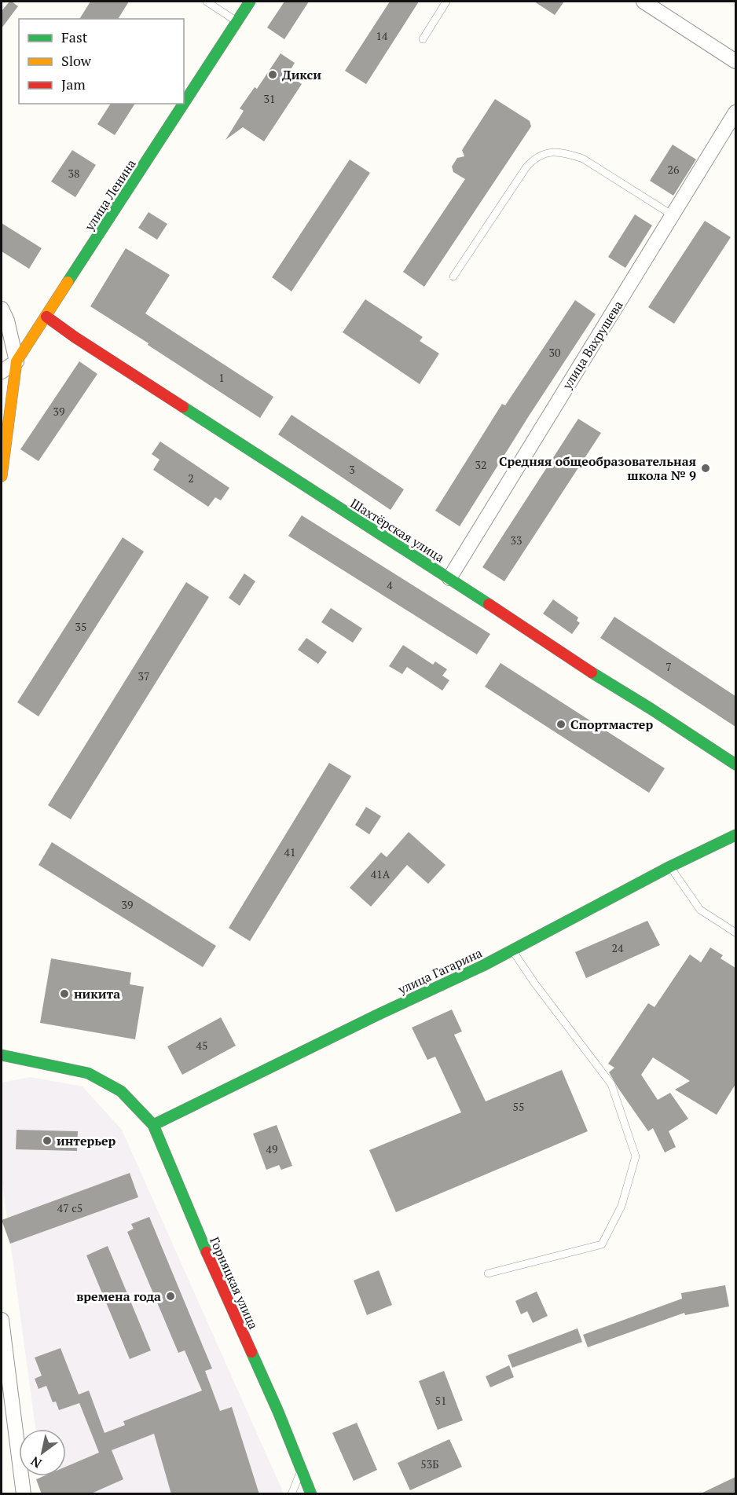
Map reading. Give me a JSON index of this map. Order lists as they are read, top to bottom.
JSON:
{
  "streets": {
    "street": [
      "улица Ленина",
      "улица Вахрушева",
      "Шахтёрская улица",
      "улица Гагарина",
      "Горняцкая улица"
    ]
  },
  "crossings": [
    ["улица Ленина", "Шахтёрская улица"],
    ["улица Вахрушева", "Шахтёрская улица"],
    ["улица Гагарина", "Горняцкая улица"]
  ],
  "places": [
    "Дикси",
    "Средняя общеобразовательная школа № 9",
    "Спортмастер",
    "никита",
    "интерьер",
    "времена года"
  ],
  "house_numbers": [
    "14",
    "31",
    "26",
    "38",
    "30",
    "1",
    "39",
    "32",
    "3",
    "2",
    "33",
    "4",
    "35",
    "7",
    "37",
    "41",
    "41А",
    "39",
    "24",
    "45",
    "55",
    "49",
    "47 с5",
    "51",
    "53Б"
  ],
  "legend": ["Fast", "Slow", "Jam"],
  "north": "bottom left"
}
